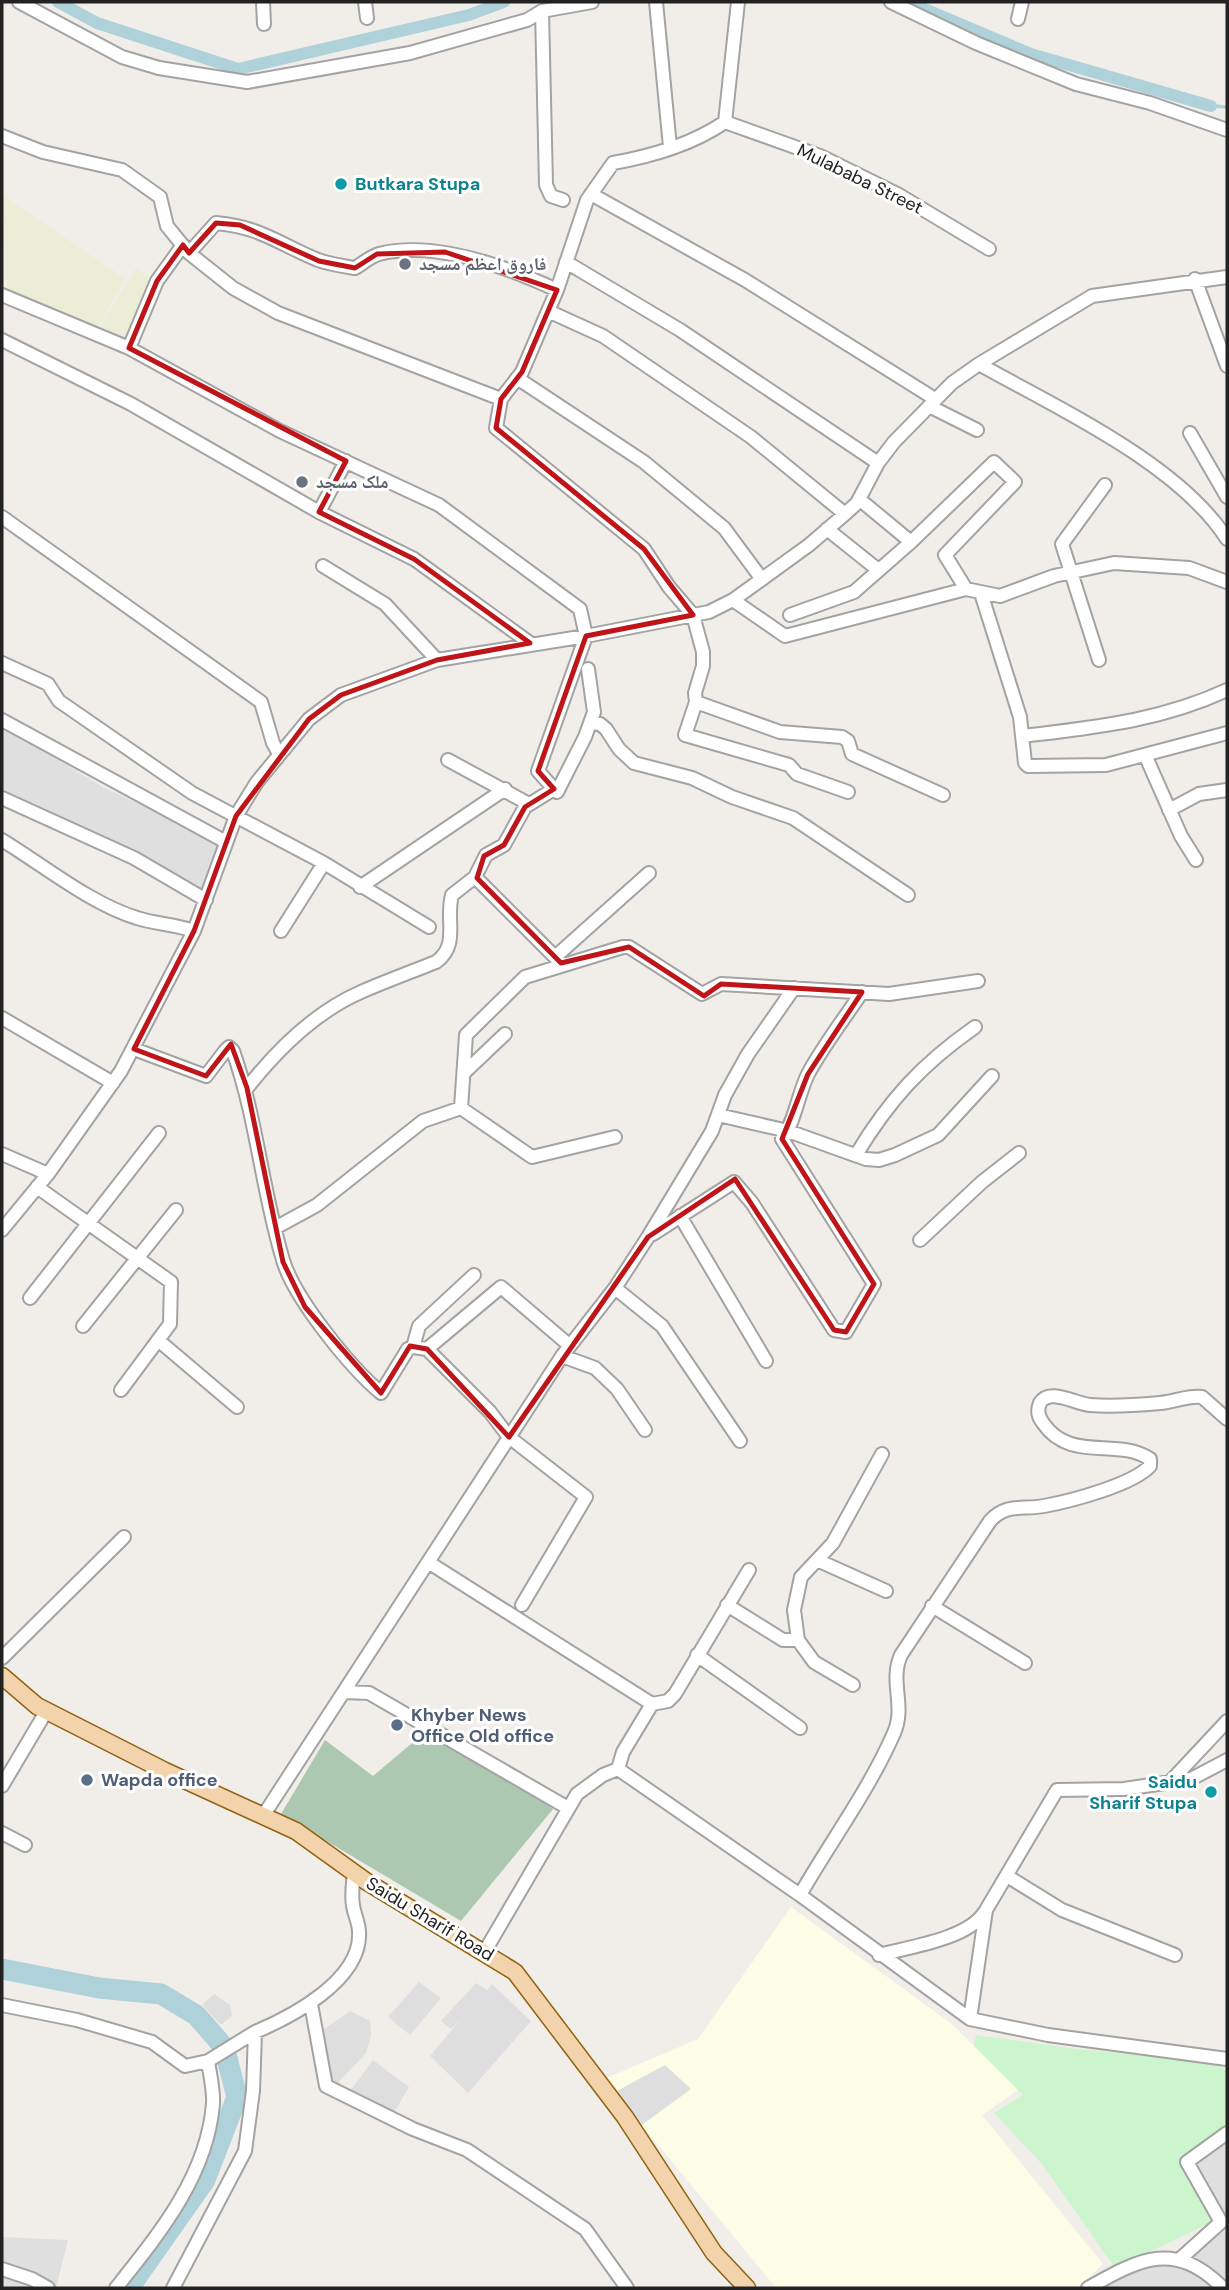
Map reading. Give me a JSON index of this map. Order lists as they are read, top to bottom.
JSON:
{
  "streets": {
    "main road": ["Saidu Sharif Road"],
    "street": ["Mulababa Street"]
  },
  "places": [
    "Butkara Stupa",
    "فاروق اعظم مسجد",
    "ملک مسجد",
    "Khyber News Office Old office",
    "Wapda office",
    "Saidu Sharif Stupa"
  ]
}
